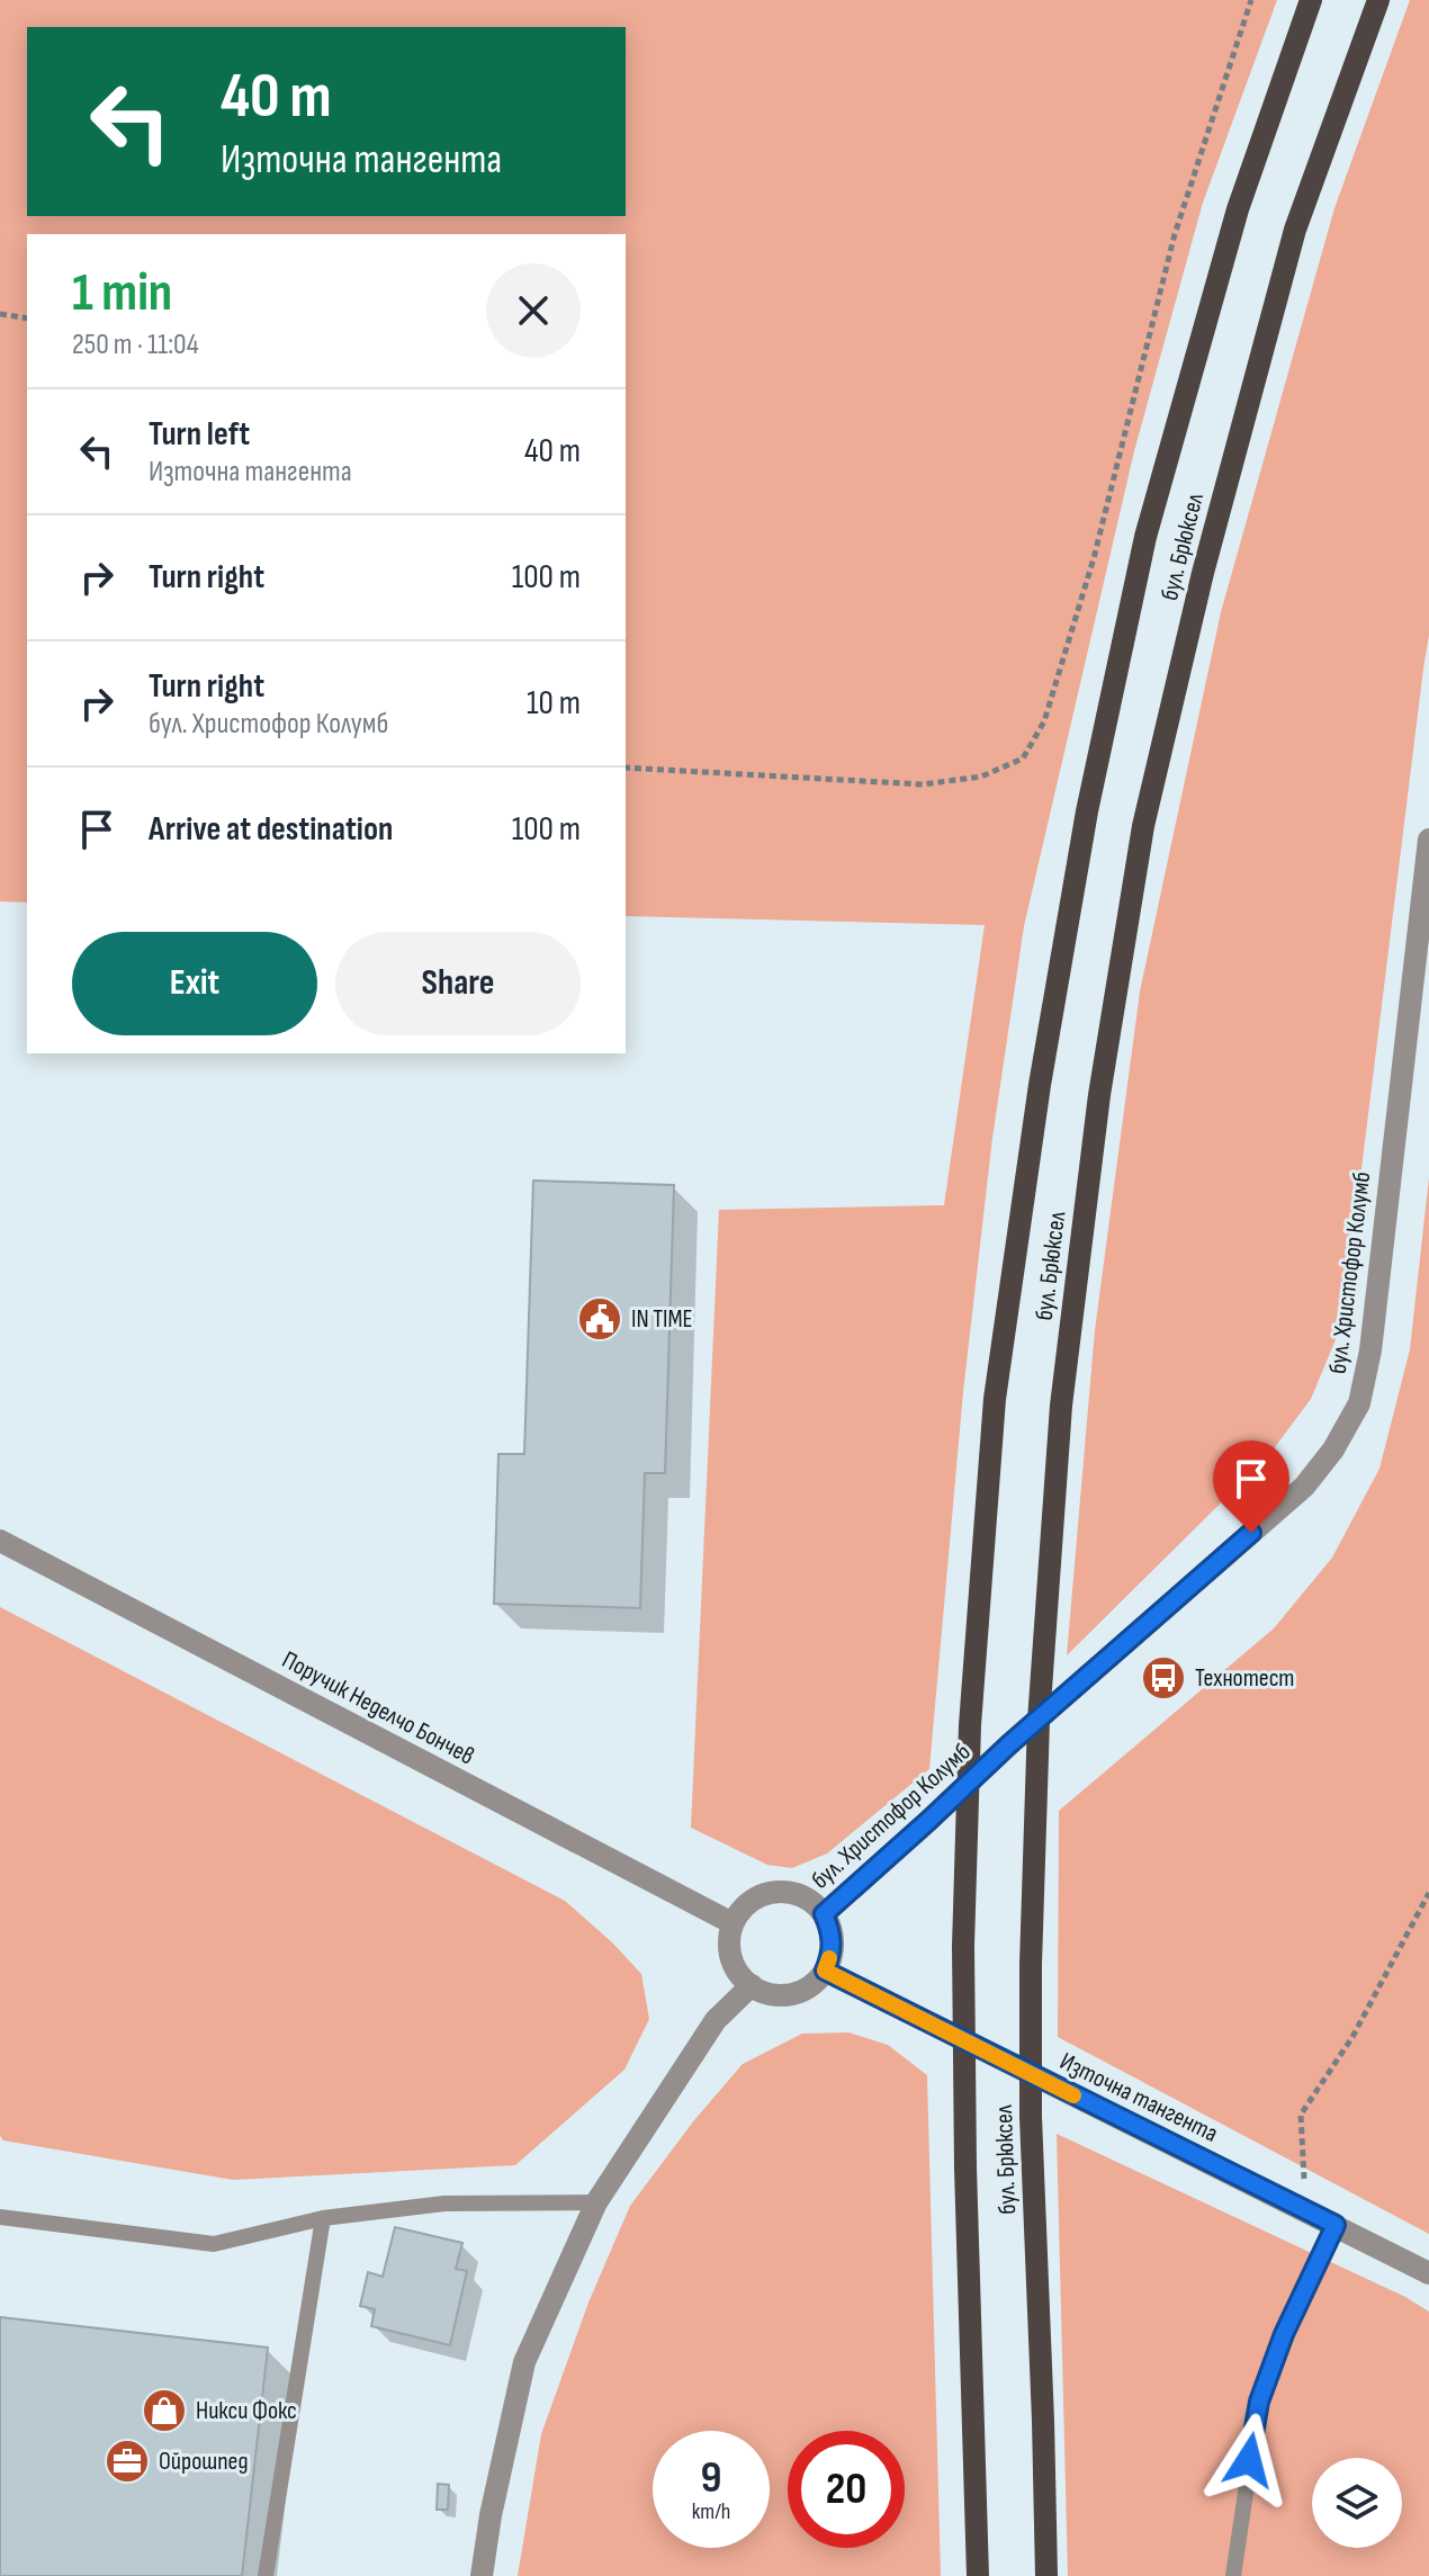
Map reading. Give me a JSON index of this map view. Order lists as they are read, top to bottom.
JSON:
{
  "streets": {
    "main road": ["бул. Брюксел"],
    "street": ["бул. Христофор Колумб", "Поручик Неделчо Бончев", "Източна тангента"]
  },
  "crossings": [
    ["бул. Христофор Колумб", "Поручик Неделчо Бончев"],
    ["бул. Христофор Колумб", "Източна тангента"],
    ["Поручик Неделчо Бончев", "Източна тангента"]
  ],
  "places": {
    "public building": ["IN TIME"],
    "bus stop": ["Технотест"],
    "shop": ["Никси Фокс"],
    "office": ["Ойрошпед"]
  },
  "page": {
    "turn": ["40 m", "Източна тангента"],
    "heading": ["1 min", "250 m · 11:04"],
    "list": [
      {
        "name": "Turn left",
        "note": "Източна тангента",
        "value": "40 m"
      },
      {
        "name": "Turn right",
        "value": "100 m"
      },
      {
        "name": "Turn right",
        "note": "бул. Христофор Колумб",
        "value": "10 m"
      },
      {
        "name": "Arrive at destination",
        "value": "100 m"
      }
    ],
    "buttons": ["Exit", "Share"],
    "speed": "9 km/h",
    "limit": "20"
  }
}
